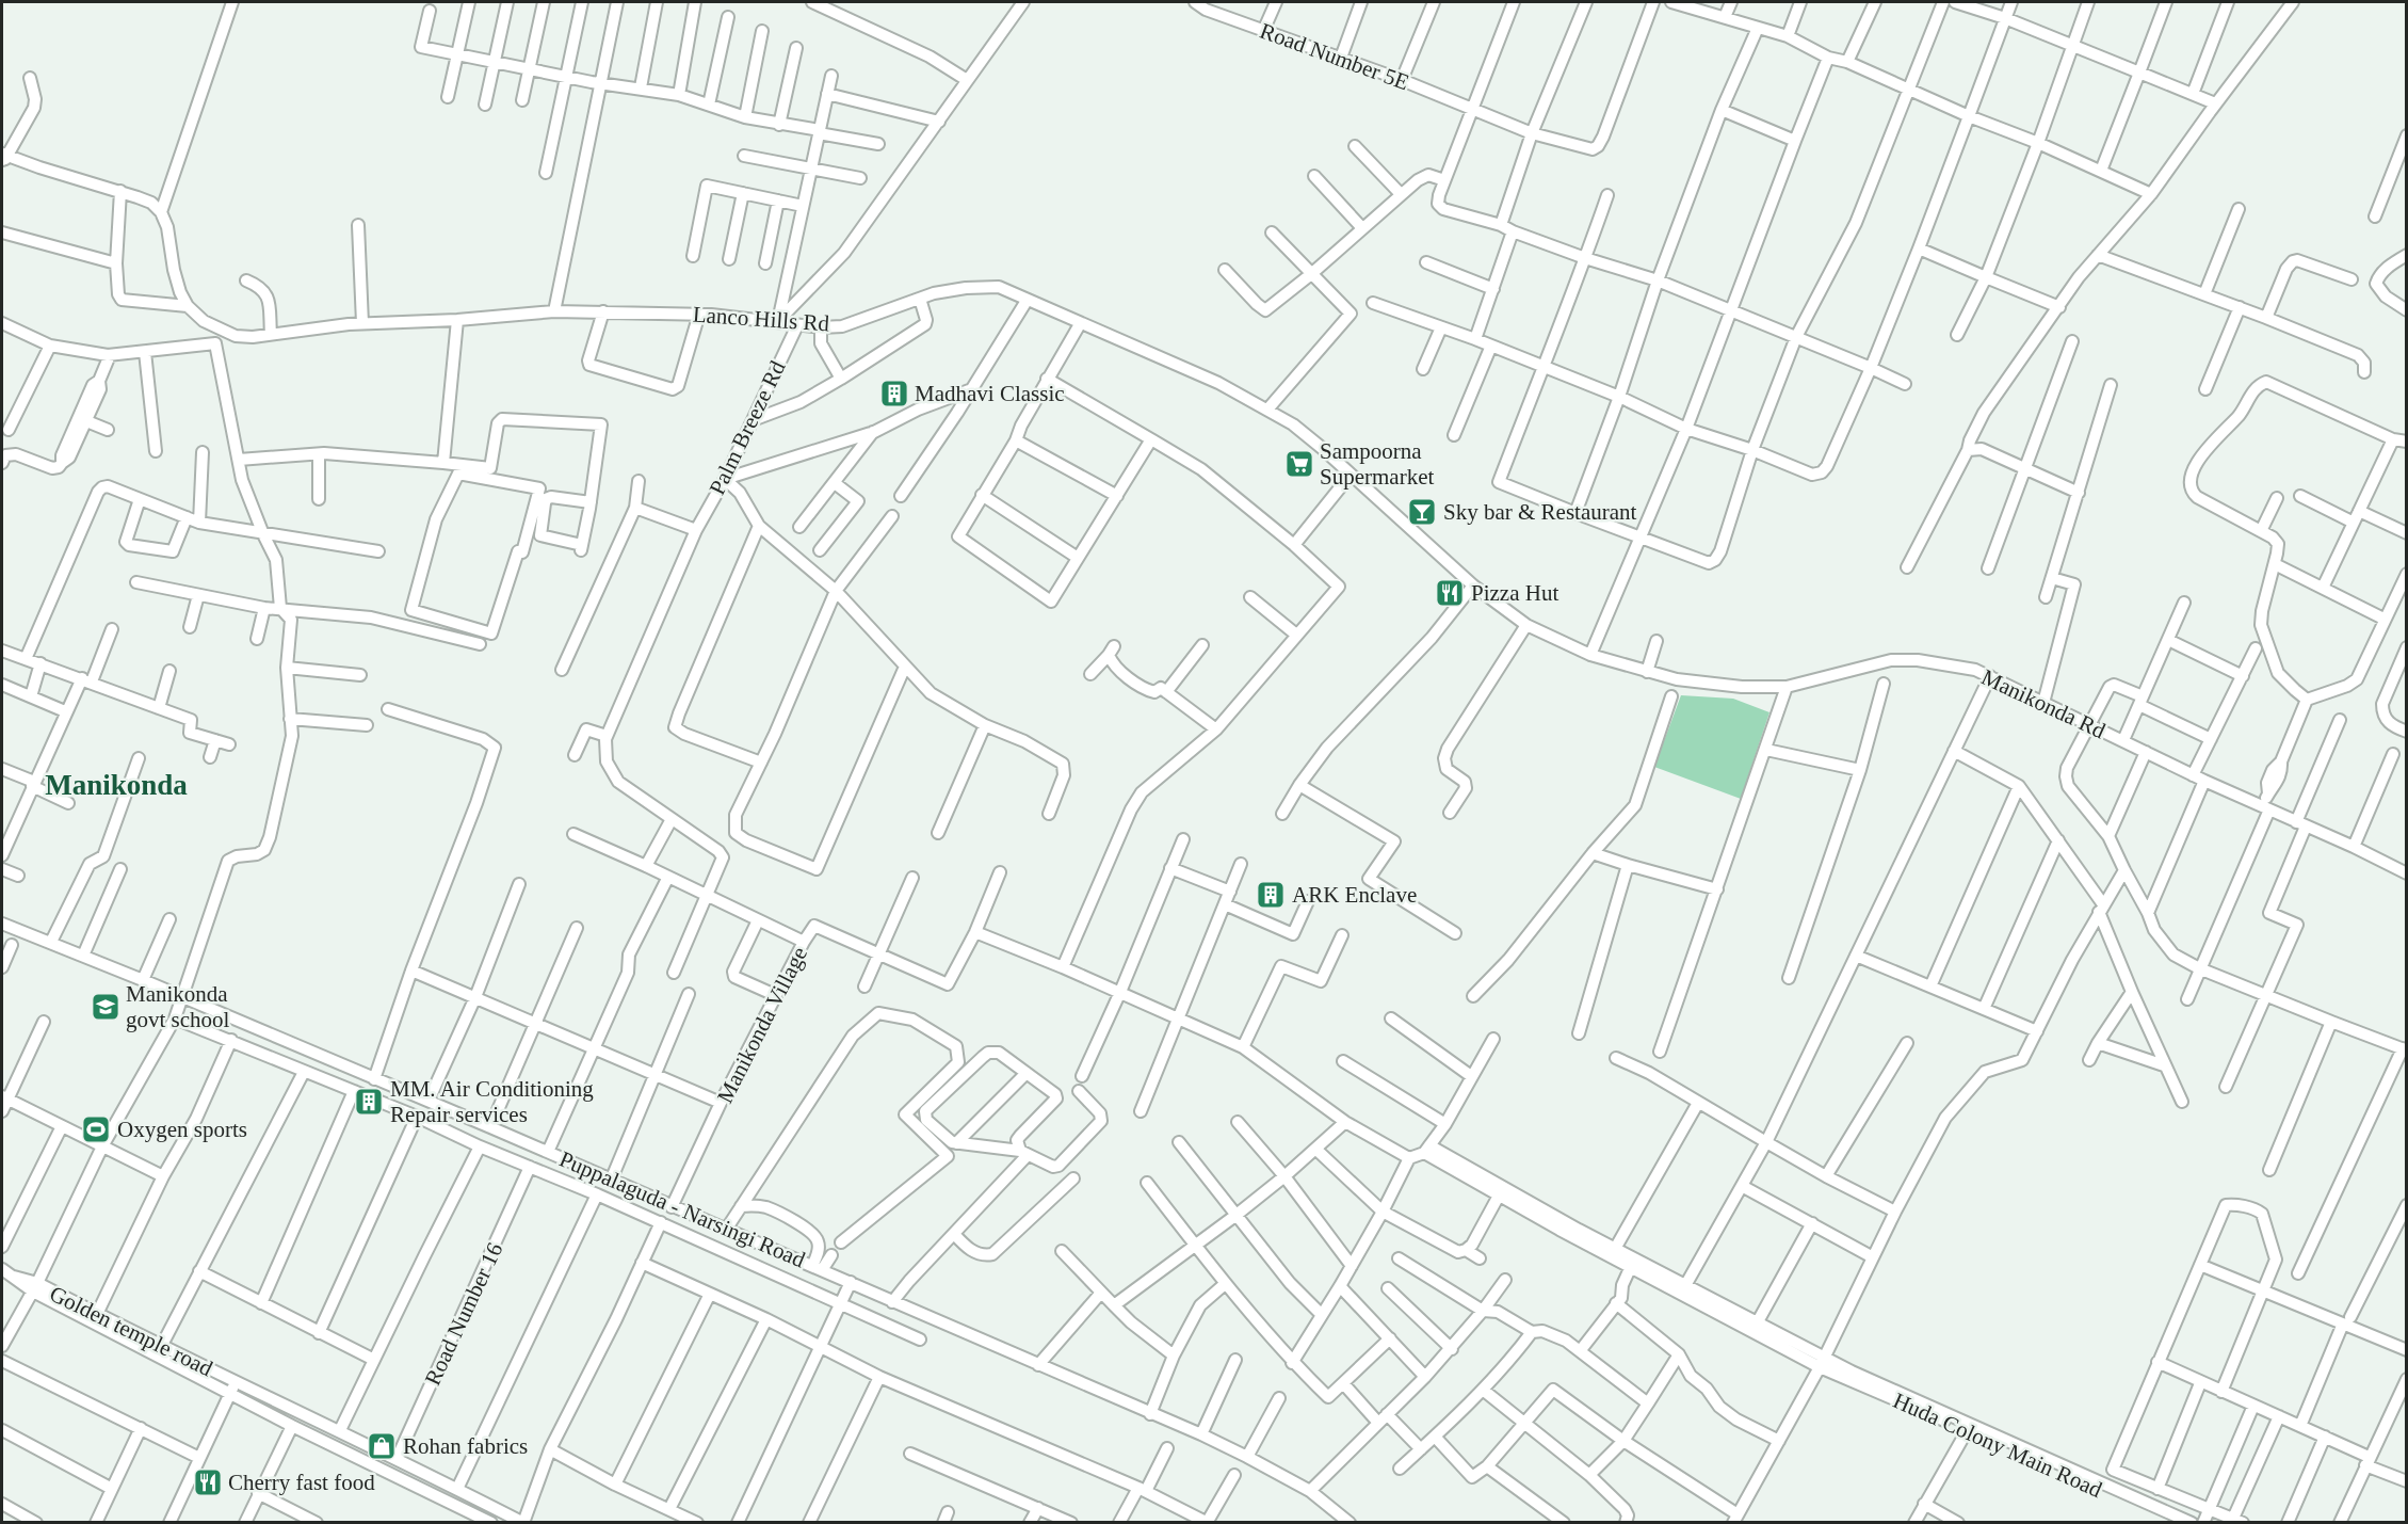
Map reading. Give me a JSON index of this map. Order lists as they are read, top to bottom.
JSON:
{
  "streets": {
    "street": [
      "Road Number 5E",
      "Lanco Hills Rd",
      "Palm Breeze Rd",
      "Manikonda Rd",
      "Manikonda Village",
      "Puppalaguda - Narsingi Road",
      "Road Number 16",
      "Golden temple road",
      "Huda Colony Main Road"
    ]
  },
  "crossings": [
    ["Lanco Hills Rd", "Palm Breeze Rd"],
    ["Lanco Hills Rd", "Manikonda Rd"],
    ["Manikonda Village", "Puppalaguda - Narsingi Road"],
    ["Road Number 16", "Golden temple road"]
  ],
  "districts": ["Manikonda"],
  "places": {
    "building": ["Madhavi Classic", "ARK Enclave", "MM. Air Conditioning Repair services"],
    "supermarket": ["Sampoorna Supermarket"],
    "bar": ["Sky bar & Restaurant"],
    "restaurant": ["Pizza Hut", "Cherry fast food"],
    "school or university": ["Manikonda govt school"],
    "sports": ["Oxygen sports"],
    "shop": ["Rohan fabrics"]
  }
}
